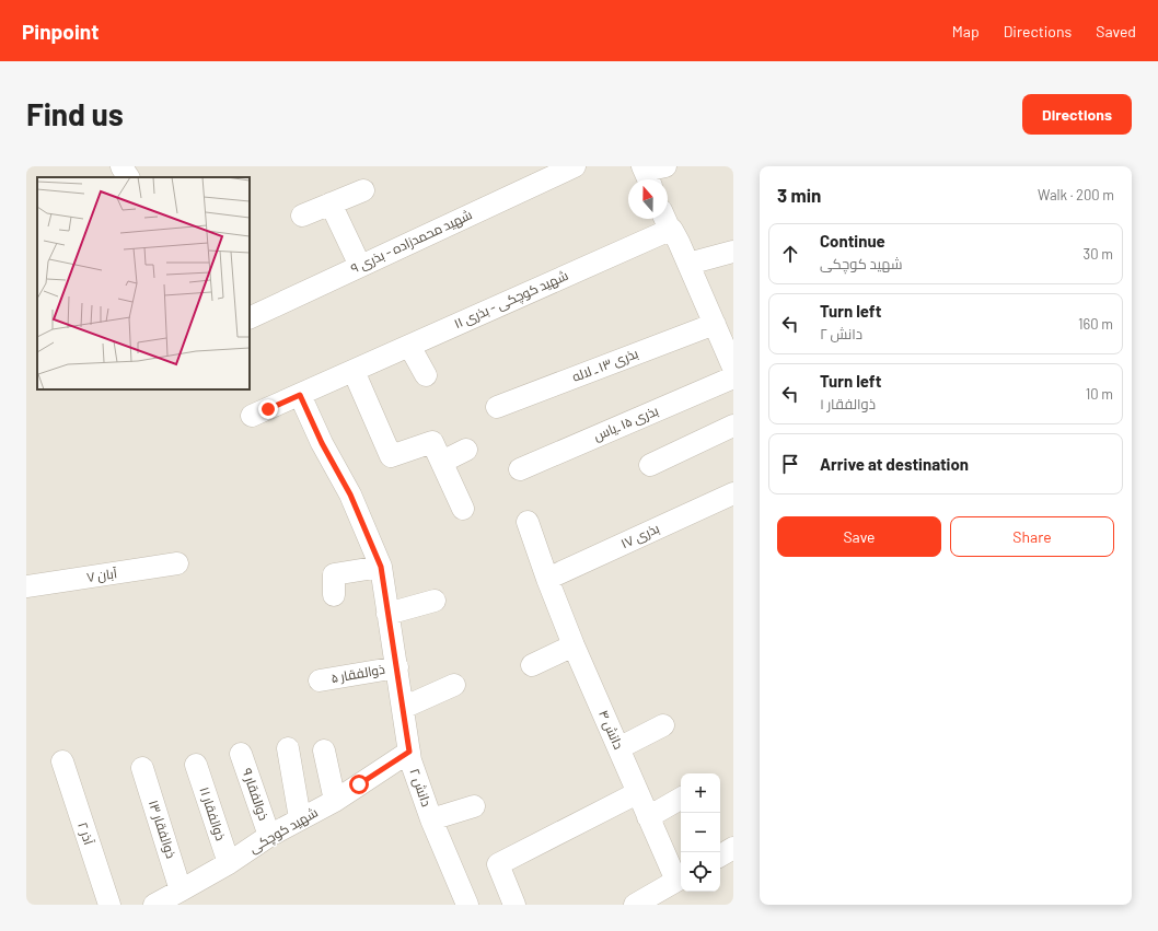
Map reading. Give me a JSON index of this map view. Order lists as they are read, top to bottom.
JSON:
{
  "streets": {
    "street": [
      "شهید محمدزاده - بذری ۹",
      "شهید کوچکی - بذری ۱۱",
      "بذری ۱۳ ـ لاله",
      "بذری ۱۵ ـ‌یاس",
      "بذری ۱۷",
      "آبان ۷",
      "ذوالفقار ۵",
      "دانش ۴",
      "دانش ۲",
      "ذوالفقار ۹",
      "ذوالفقار ۱۱",
      "ذوالفقار ۱۳",
      "شهید کوچکی",
      "آذر ۲"
    ]
  },
  "crossings": [
    ["شهید کوچکی - بذری ۱۱", "دانش ۲"],
    ["بذری ۱۷", "دانش ۴"],
    ["ذوالفقار ۵", "دانش ۲"],
    ["دانش ۲", "شهید کوچکی"],
    ["ذوالفقار ۹", "شهید کوچکی"],
    ["ذوالفقار ۱۱", "شهید کوچکی"],
    ["ذوالفقار ۱۳", "شهید کوچکی"]
  ],
  "north": "top",
  "page": {
    "header": "Pinpoint",
    "nav": ["Map", "Directions", "Saved"],
    "buttons": [
      "Directions",
      ["Save", "Share"]
    ],
    "title": "Find us",
    "heading": ["3 min", "Walk · 200 m"],
    "list": [
      ["Continue", "شهید کوچکی", "30 m"],
      ["Turn left", "دانش ۲", "160 m"],
      ["Turn left", "ذوالفقار ۱", "10 m"],
      "Arrive at destination"
    ],
    "map_buttons": ["+", "−"]
  }
}
